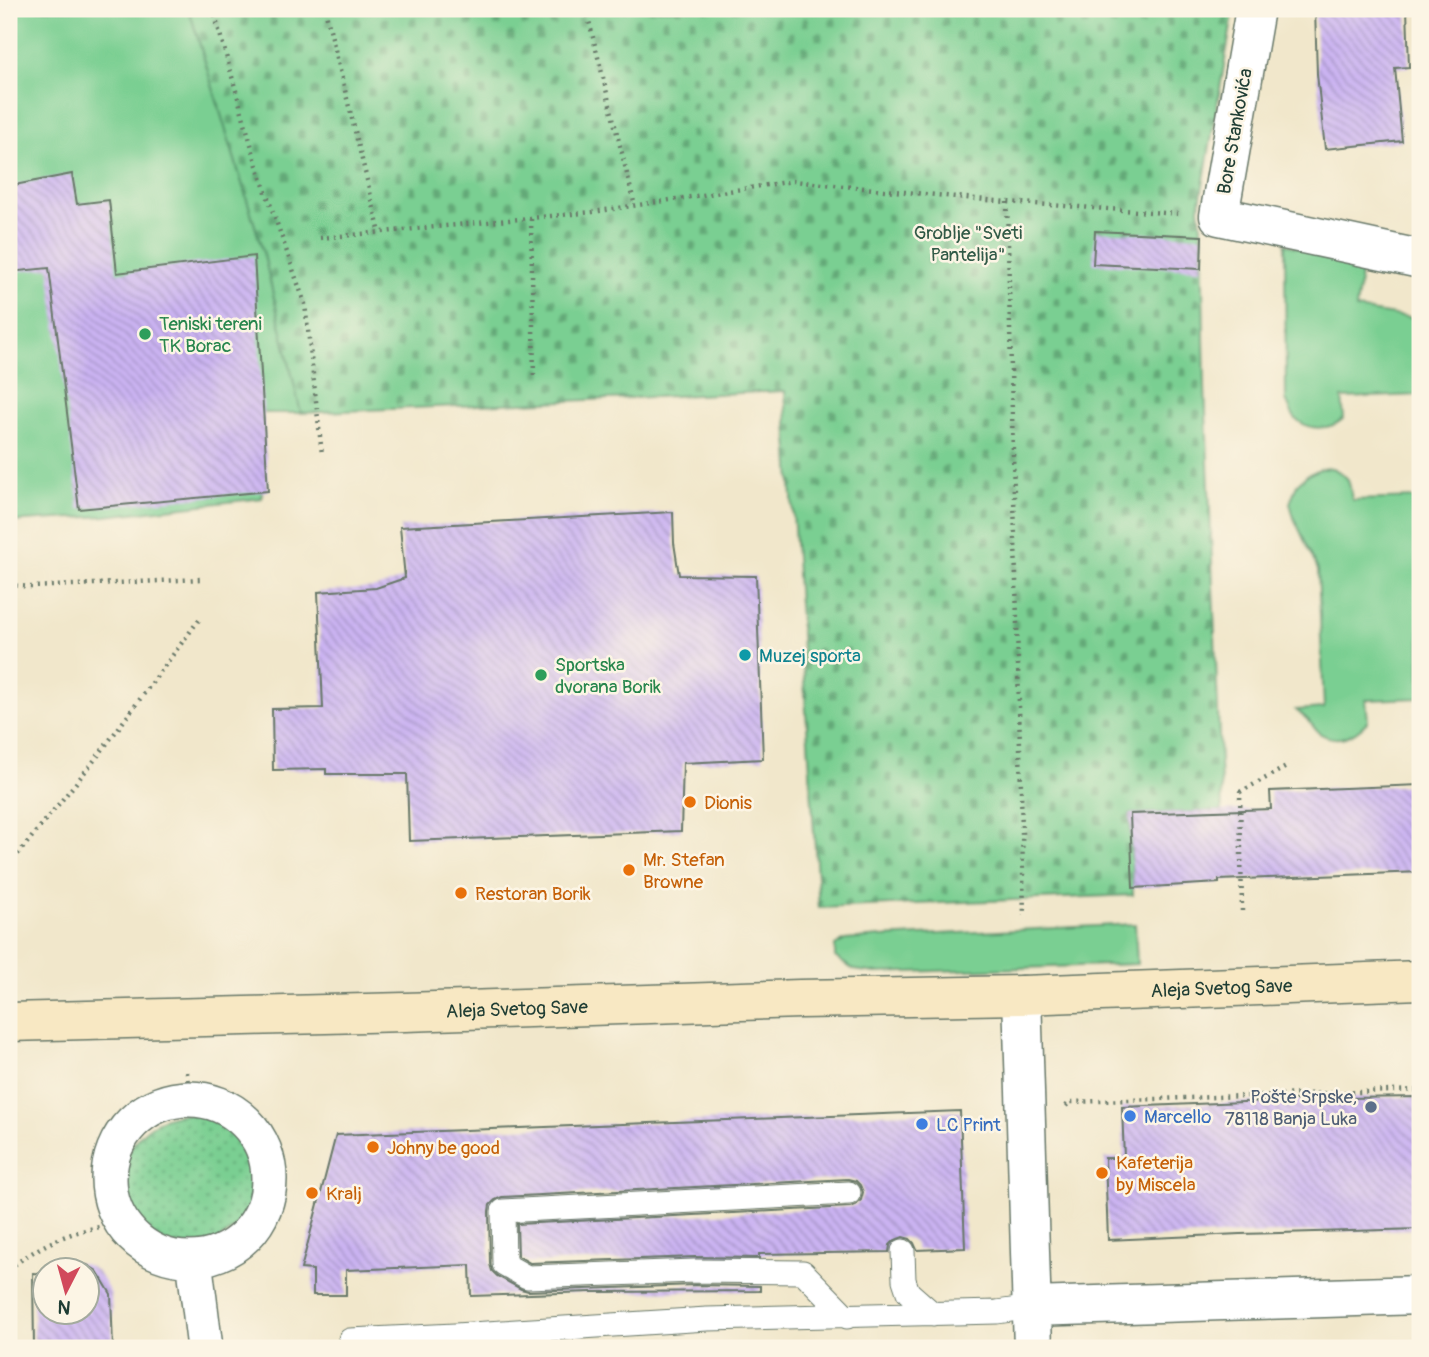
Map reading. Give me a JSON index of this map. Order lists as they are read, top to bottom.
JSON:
{
  "streets": {
    "main road": ["Aleja Svetog Save"],
    "street": ["Bore Stankovića"]
  },
  "parks": ["Groblje \"Sveti Pantelija\""],
  "places": [
    "Teniski tereni TK Borac",
    "Muzej sporta",
    "Sportska dvorana Borik",
    "Dionis",
    "Mr. Stefan Browne",
    "Restoran Borik",
    "Pošte Srpske, 78118 Banja Luka",
    "Marcello",
    "LC Print",
    "Johny be good",
    "Kafeterija by Miscela",
    "Kralj"
  ],
  "north": "bottom"
}
